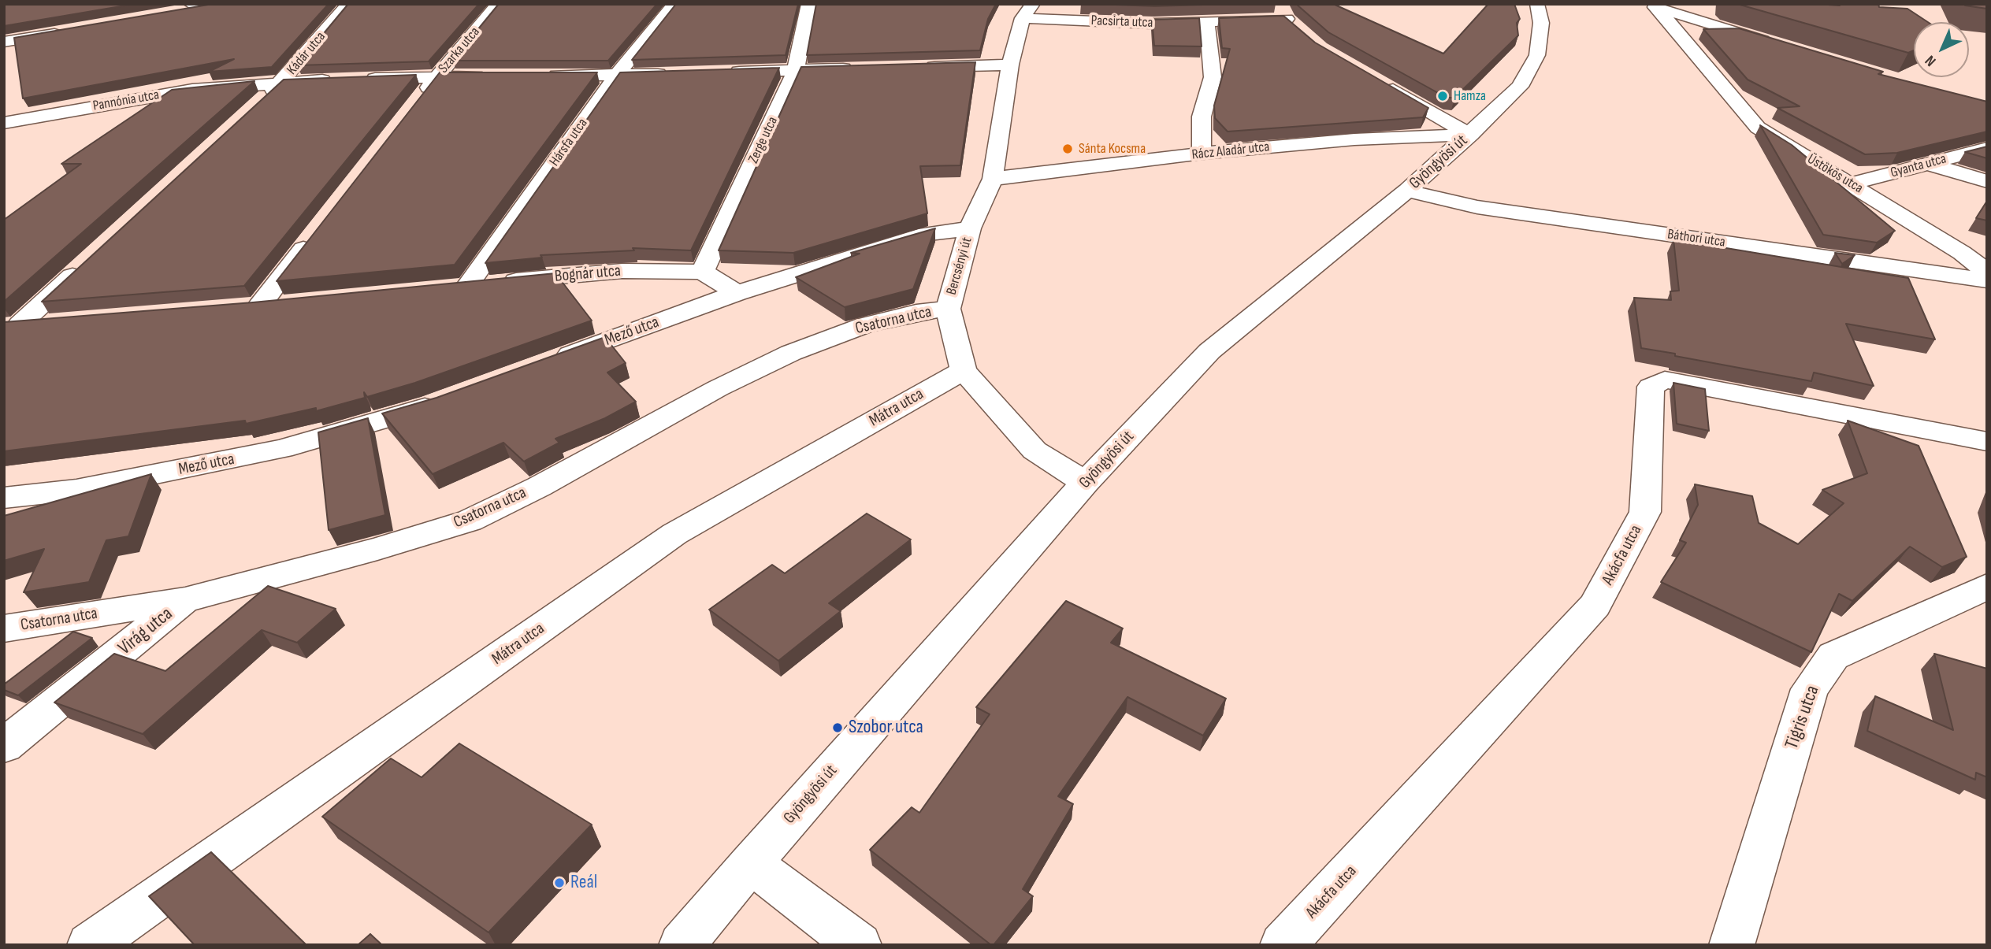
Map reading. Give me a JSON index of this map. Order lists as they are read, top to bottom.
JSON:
{
  "streets": {
    "street": [
      "Pacsirta utca",
      "Szarka utca",
      "Kádár utca",
      "Pannónia utca",
      "Zerge utca",
      "Hársfa utca",
      "Rácz Aladár utca",
      "Gyöngyösi út",
      "Gyanta utca",
      "Üstökös utca",
      "Báthori utca",
      "Bercsényi út",
      "Bognár utca",
      "Csatorna utca",
      "Mező utca",
      "Mátra utca",
      "Akácfa utca",
      "Virág utca",
      "Tigris utca"
    ]
  },
  "crossings": [
    ["Pacsirta utca", "Bercsényi út"],
    ["Kádár utca", "Pannónia utca"],
    ["Zerge utca", "Bognár utca"],
    ["Hársfa utca", "Bognár utca"],
    ["Rácz Aladár utca", "Gyöngyösi út"],
    ["Rácz Aladár utca", "Bercsényi út"],
    ["Gyöngyösi út", "Báthori utca"],
    ["Gyöngyösi út", "Bercsényi út"],
    ["Gyanta utca", "Üstökös utca"],
    ["Bercsényi út", "Csatorna utca"],
    ["Bercsényi út", "Mező utca"],
    ["Bercsényi út", "Mátra utca"],
    ["Csatorna utca", "Virág utca"]
  ],
  "places": [
    "Hamza",
    "Sánta Kocsma",
    "Szobor utca",
    "Reál"
  ],
  "north": "bottom left"
}
